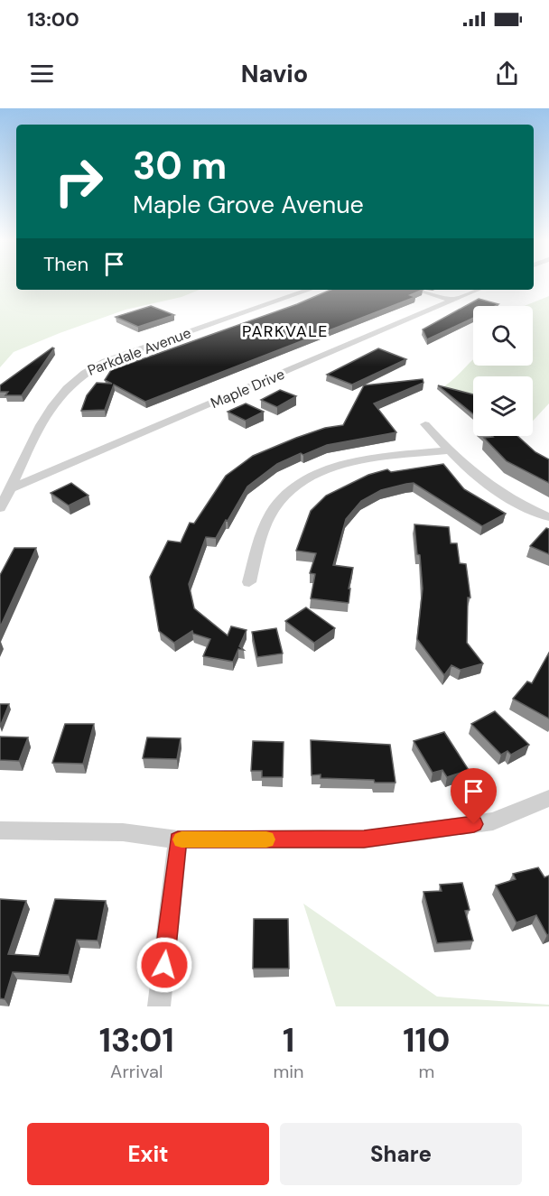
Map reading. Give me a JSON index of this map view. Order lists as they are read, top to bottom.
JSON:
{
  "streets": {
    "street": ["Parkdale Avenue", "Maple Drive"]
  },
  "crossings": [
    ["Parkdale Avenue", "Maple Drive"]
  ],
  "districts": ["PARKVALE"],
  "page": {
    "status": "13:00",
    "header": "Navio",
    "turn": ["30 m", "Maple Grove Avenue"],
    "then": "Then",
    "eta": [
      "13:01",
      "Arrival",
      "1",
      "min",
      "110",
      "m"
    ],
    "buttons": ["Exit", "Share"]
  }
}
